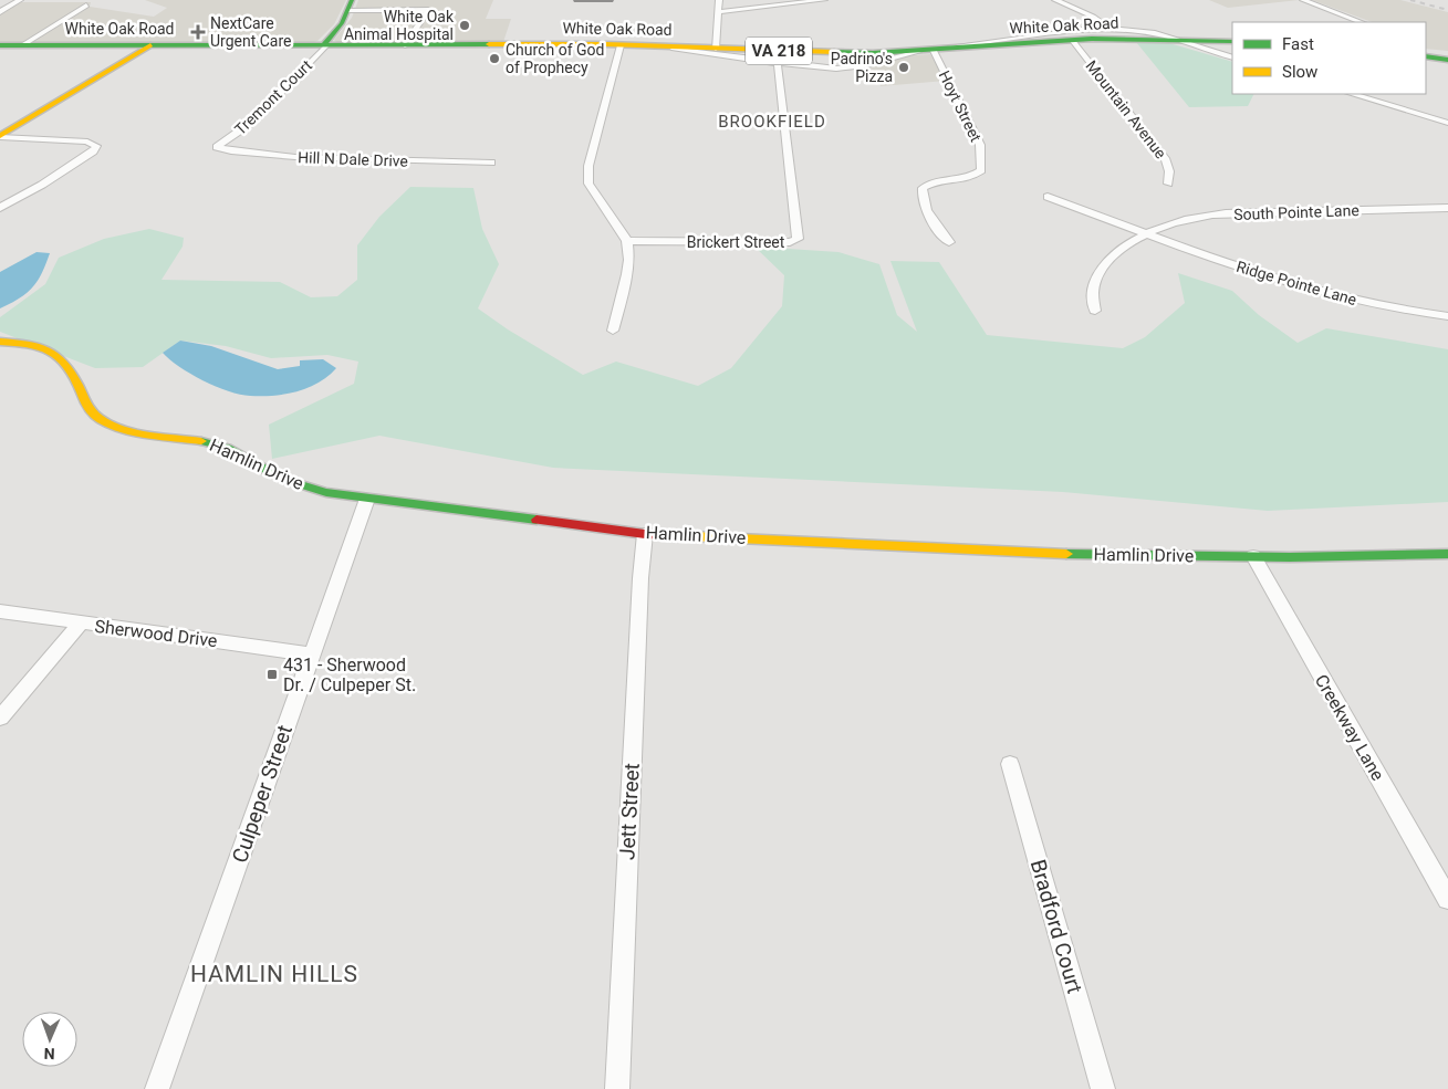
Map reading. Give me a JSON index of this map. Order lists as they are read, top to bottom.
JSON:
{
  "streets": {
    "main road": ["White Oak Road", "VA 218", "Hamlin Drive"],
    "street": [
      "Tremont Court",
      "Hoyt Street",
      "Mountain Avenue",
      "Hill N Dale Drive",
      "South Pointe Lane",
      "Brickert Street",
      "Ridge Pointe Lane",
      "Sherwood Drive",
      "Creekway Lane",
      "Culpeper Street",
      "Jett Street",
      "Bradford Court"
    ]
  },
  "crossings": [
    ["White Oak Road", "Tremont Court"],
    ["White Oak Road", "Hoyt Street"],
    ["White Oak Road", "Mountain Avenue"],
    ["Tremont Court", "Hill N Dale Drive"],
    ["South Pointe Lane", "Ridge Pointe Lane"],
    ["Hamlin Drive", "Creekway Lane"],
    ["Hamlin Drive", "Culpeper Street"],
    ["Hamlin Drive", "Jett Street"],
    ["Sherwood Drive", "Culpeper Street"]
  ],
  "districts": ["BROOKFIELD", "HAMLIN HILLS"],
  "places": {
    "other": ["White Oak Animal Hospital", "Church of God of Prophecy", "Padrino's Pizza"],
    "health": ["NextCare Urgent Care"],
    "transit": ["431 - Sherwood Dr. / Culpeper St."]
  },
  "legend": ["Fast", "Slow"],
  "north": "bottom"
}
